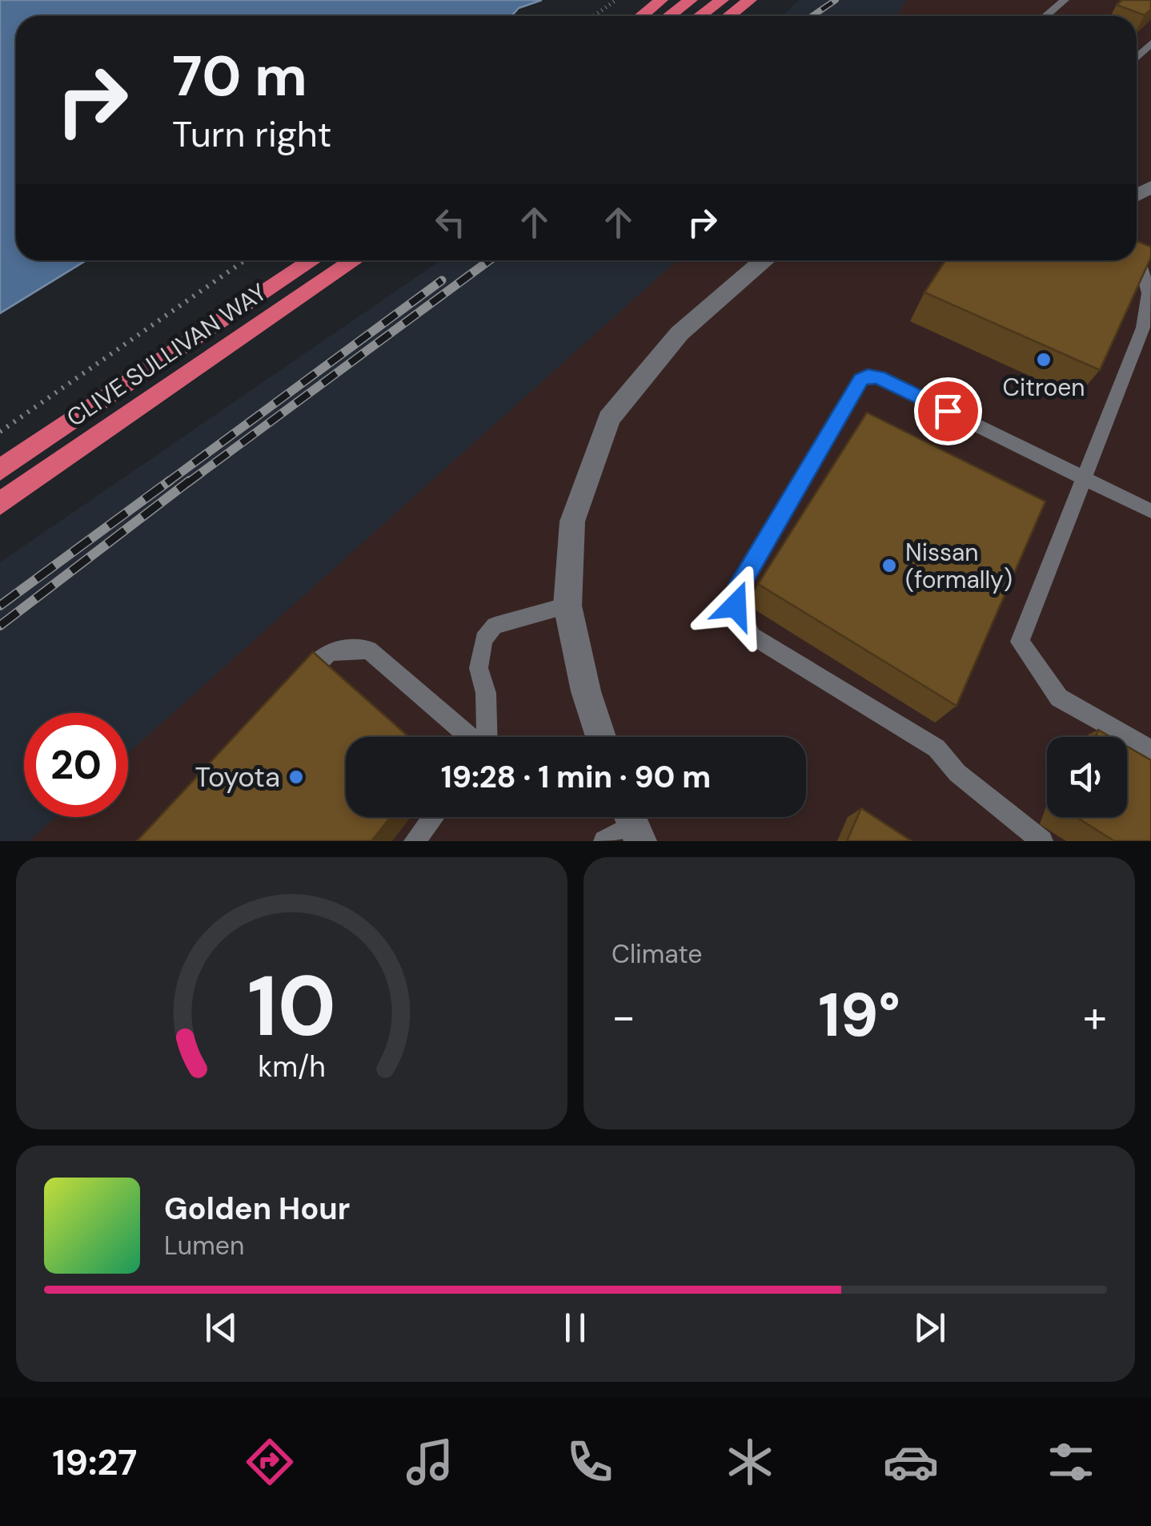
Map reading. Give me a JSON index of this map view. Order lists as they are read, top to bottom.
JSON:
{
  "streets": {
    "highway": ["CLIVE SULLIVAN WAY"]
  },
  "places": ["Citroen", "Nissan (formally)", "Toyota"],
  "page": {
    "turn": ["70 m", "Turn right"],
    "limit": "20",
    "trip": "19:28 · 1 min · 90 m",
    "tile": "Climate",
    "heat": ["−", "19°", "+"],
    "song": ["Golden Hour", "Lumen"],
    "tabs": "19:27",
    "gauge": ["10", "km/h"]
  }
}
